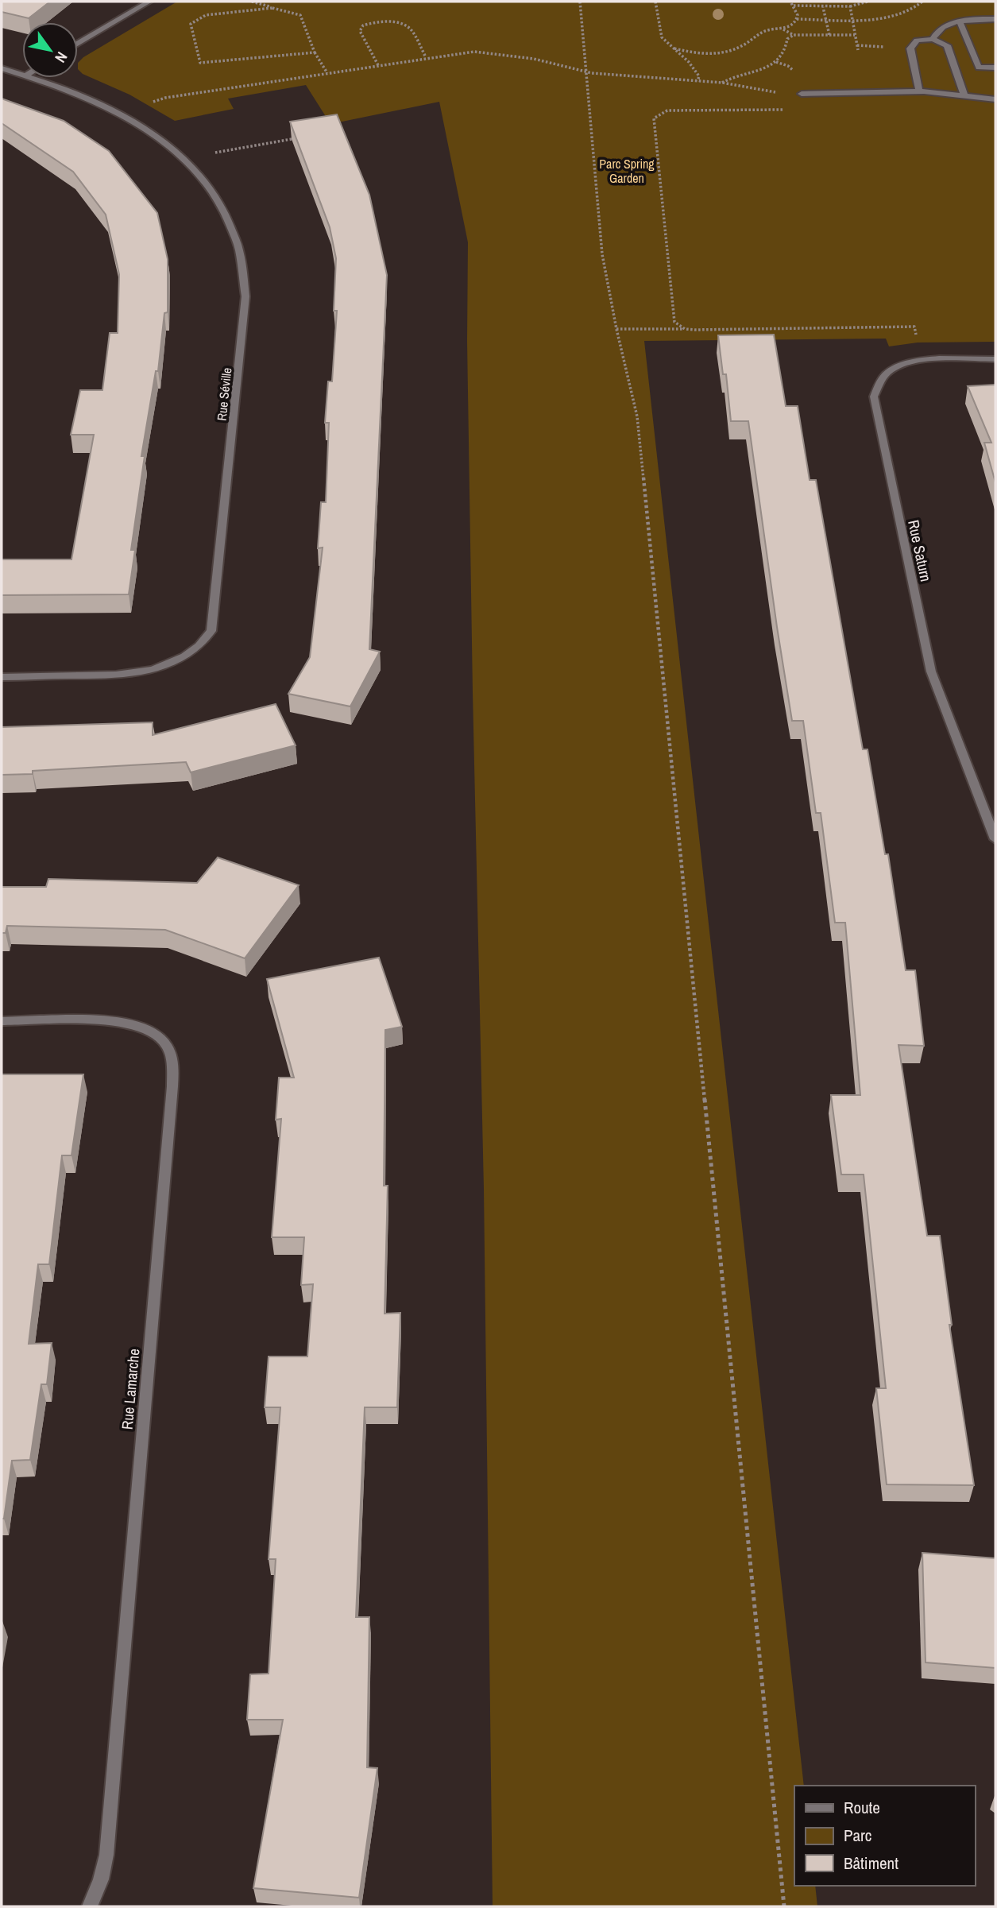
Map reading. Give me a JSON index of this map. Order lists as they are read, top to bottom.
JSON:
{
  "streets": {
    "street": ["Rue Séville", "Rue Saturn", "Rue Lamarche"]
  },
  "parks": ["Parc Spring Garden"],
  "legend": ["Route", "Parc", "Bâtiment"],
  "north": "bottom right"
}
